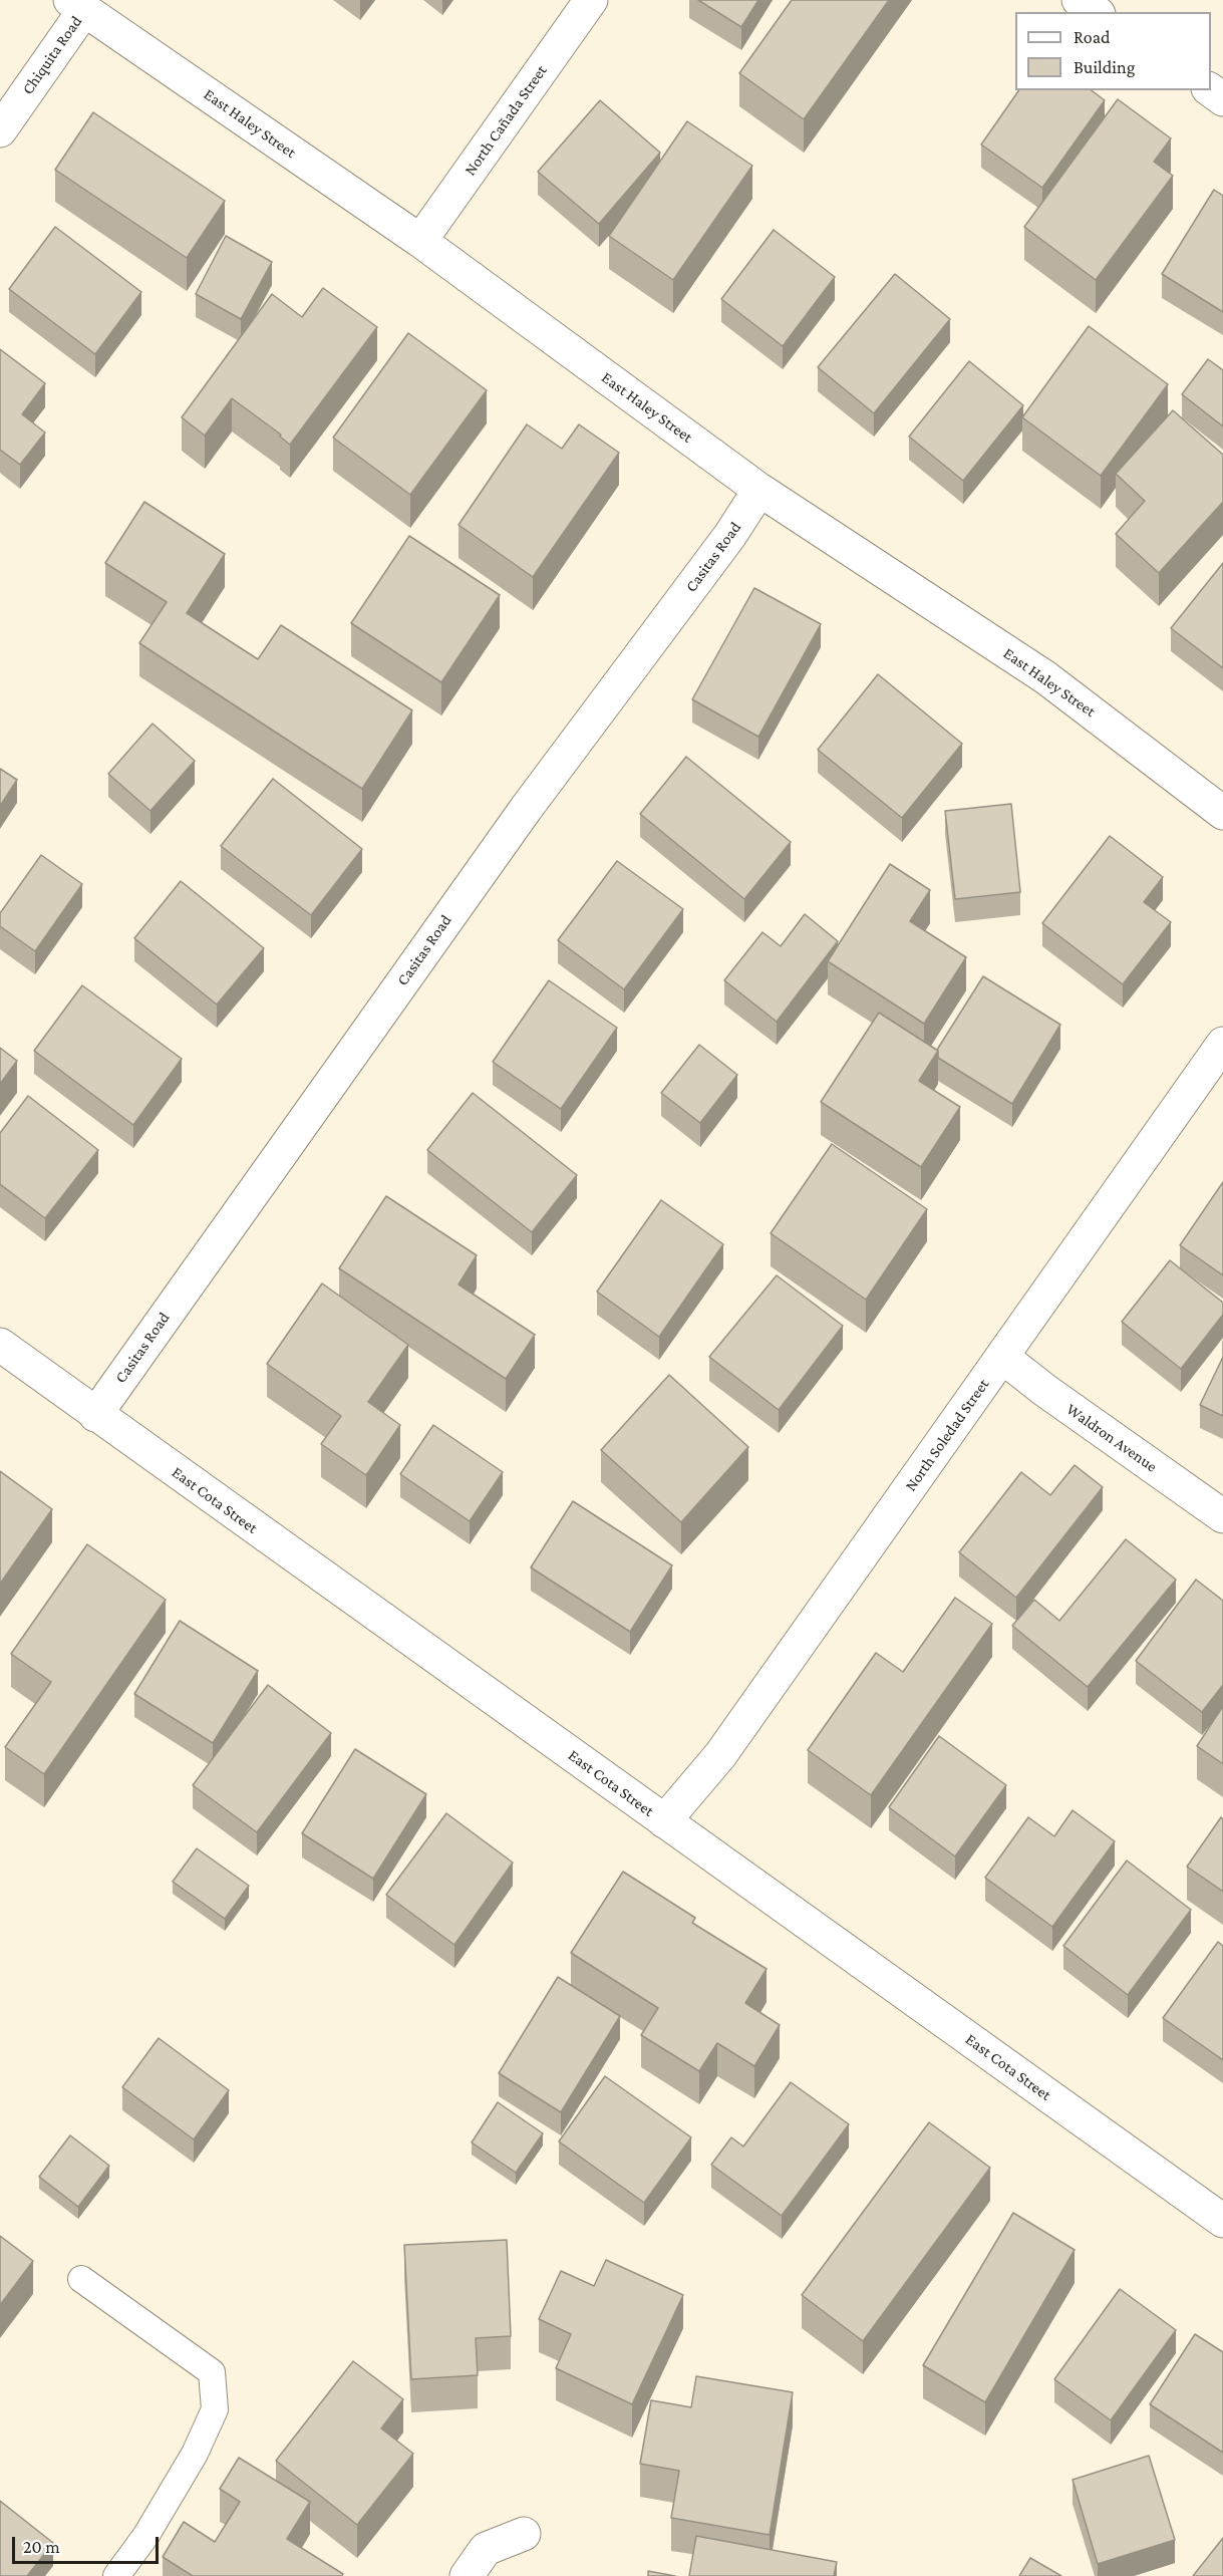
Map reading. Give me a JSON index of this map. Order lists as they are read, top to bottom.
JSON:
{
  "streets": {
    "street": [
      "Chiquita Road",
      "North Cañada Street",
      "East Haley Street",
      "Casitas Road",
      "North Soledad Street",
      "Waldron Avenue",
      "East Cota Street"
    ]
  },
  "crossings": [
    ["Chiquita Road", "East Haley Street"],
    ["North Cañada Street", "East Haley Street"],
    ["East Haley Street", "Casitas Road"],
    ["Casitas Road", "East Cota Street"],
    ["North Soledad Street", "Waldron Avenue"],
    ["North Soledad Street", "East Cota Street"]
  ],
  "legend": ["Road", "Building"],
  "scale_bar": "20 m"
}
